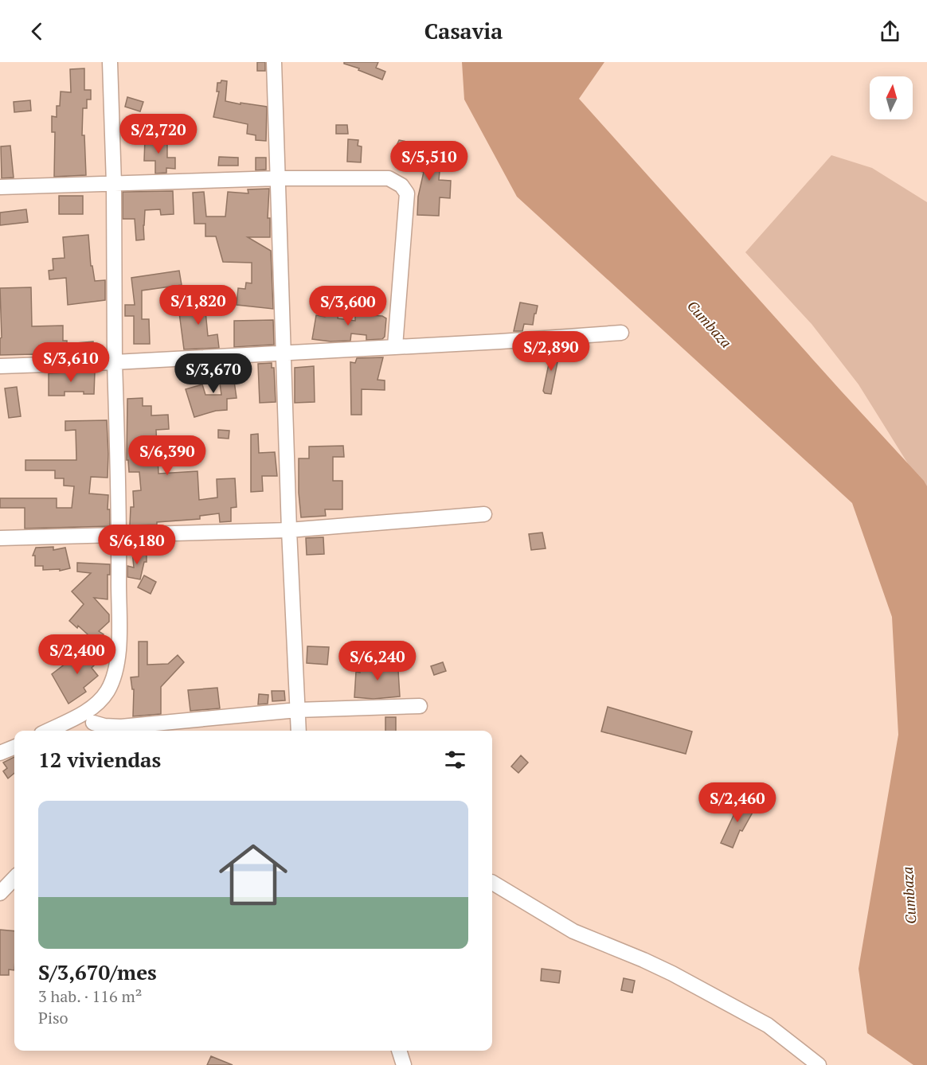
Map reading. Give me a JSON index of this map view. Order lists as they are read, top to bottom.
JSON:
{
  "water": ["Cumbaza"],
  "north": "top",
  "page": {
    "header": "Casavia",
    "price": [
      "S/2,720",
      "S/5,510",
      "S/1,820",
      "S/3,600",
      "S/2,890",
      "S/3,610",
      "S/3,670",
      "S/6,390",
      "S/6,180",
      "S/2,400",
      "S/6,240",
      "S/2,460"
    ],
    "heading": "12 viviendas",
    "list": [
      {
        "name": "S/3,670/mes",
        "note": "3 hab. · 116 m² · Piso"
      }
    ]
  }
}
